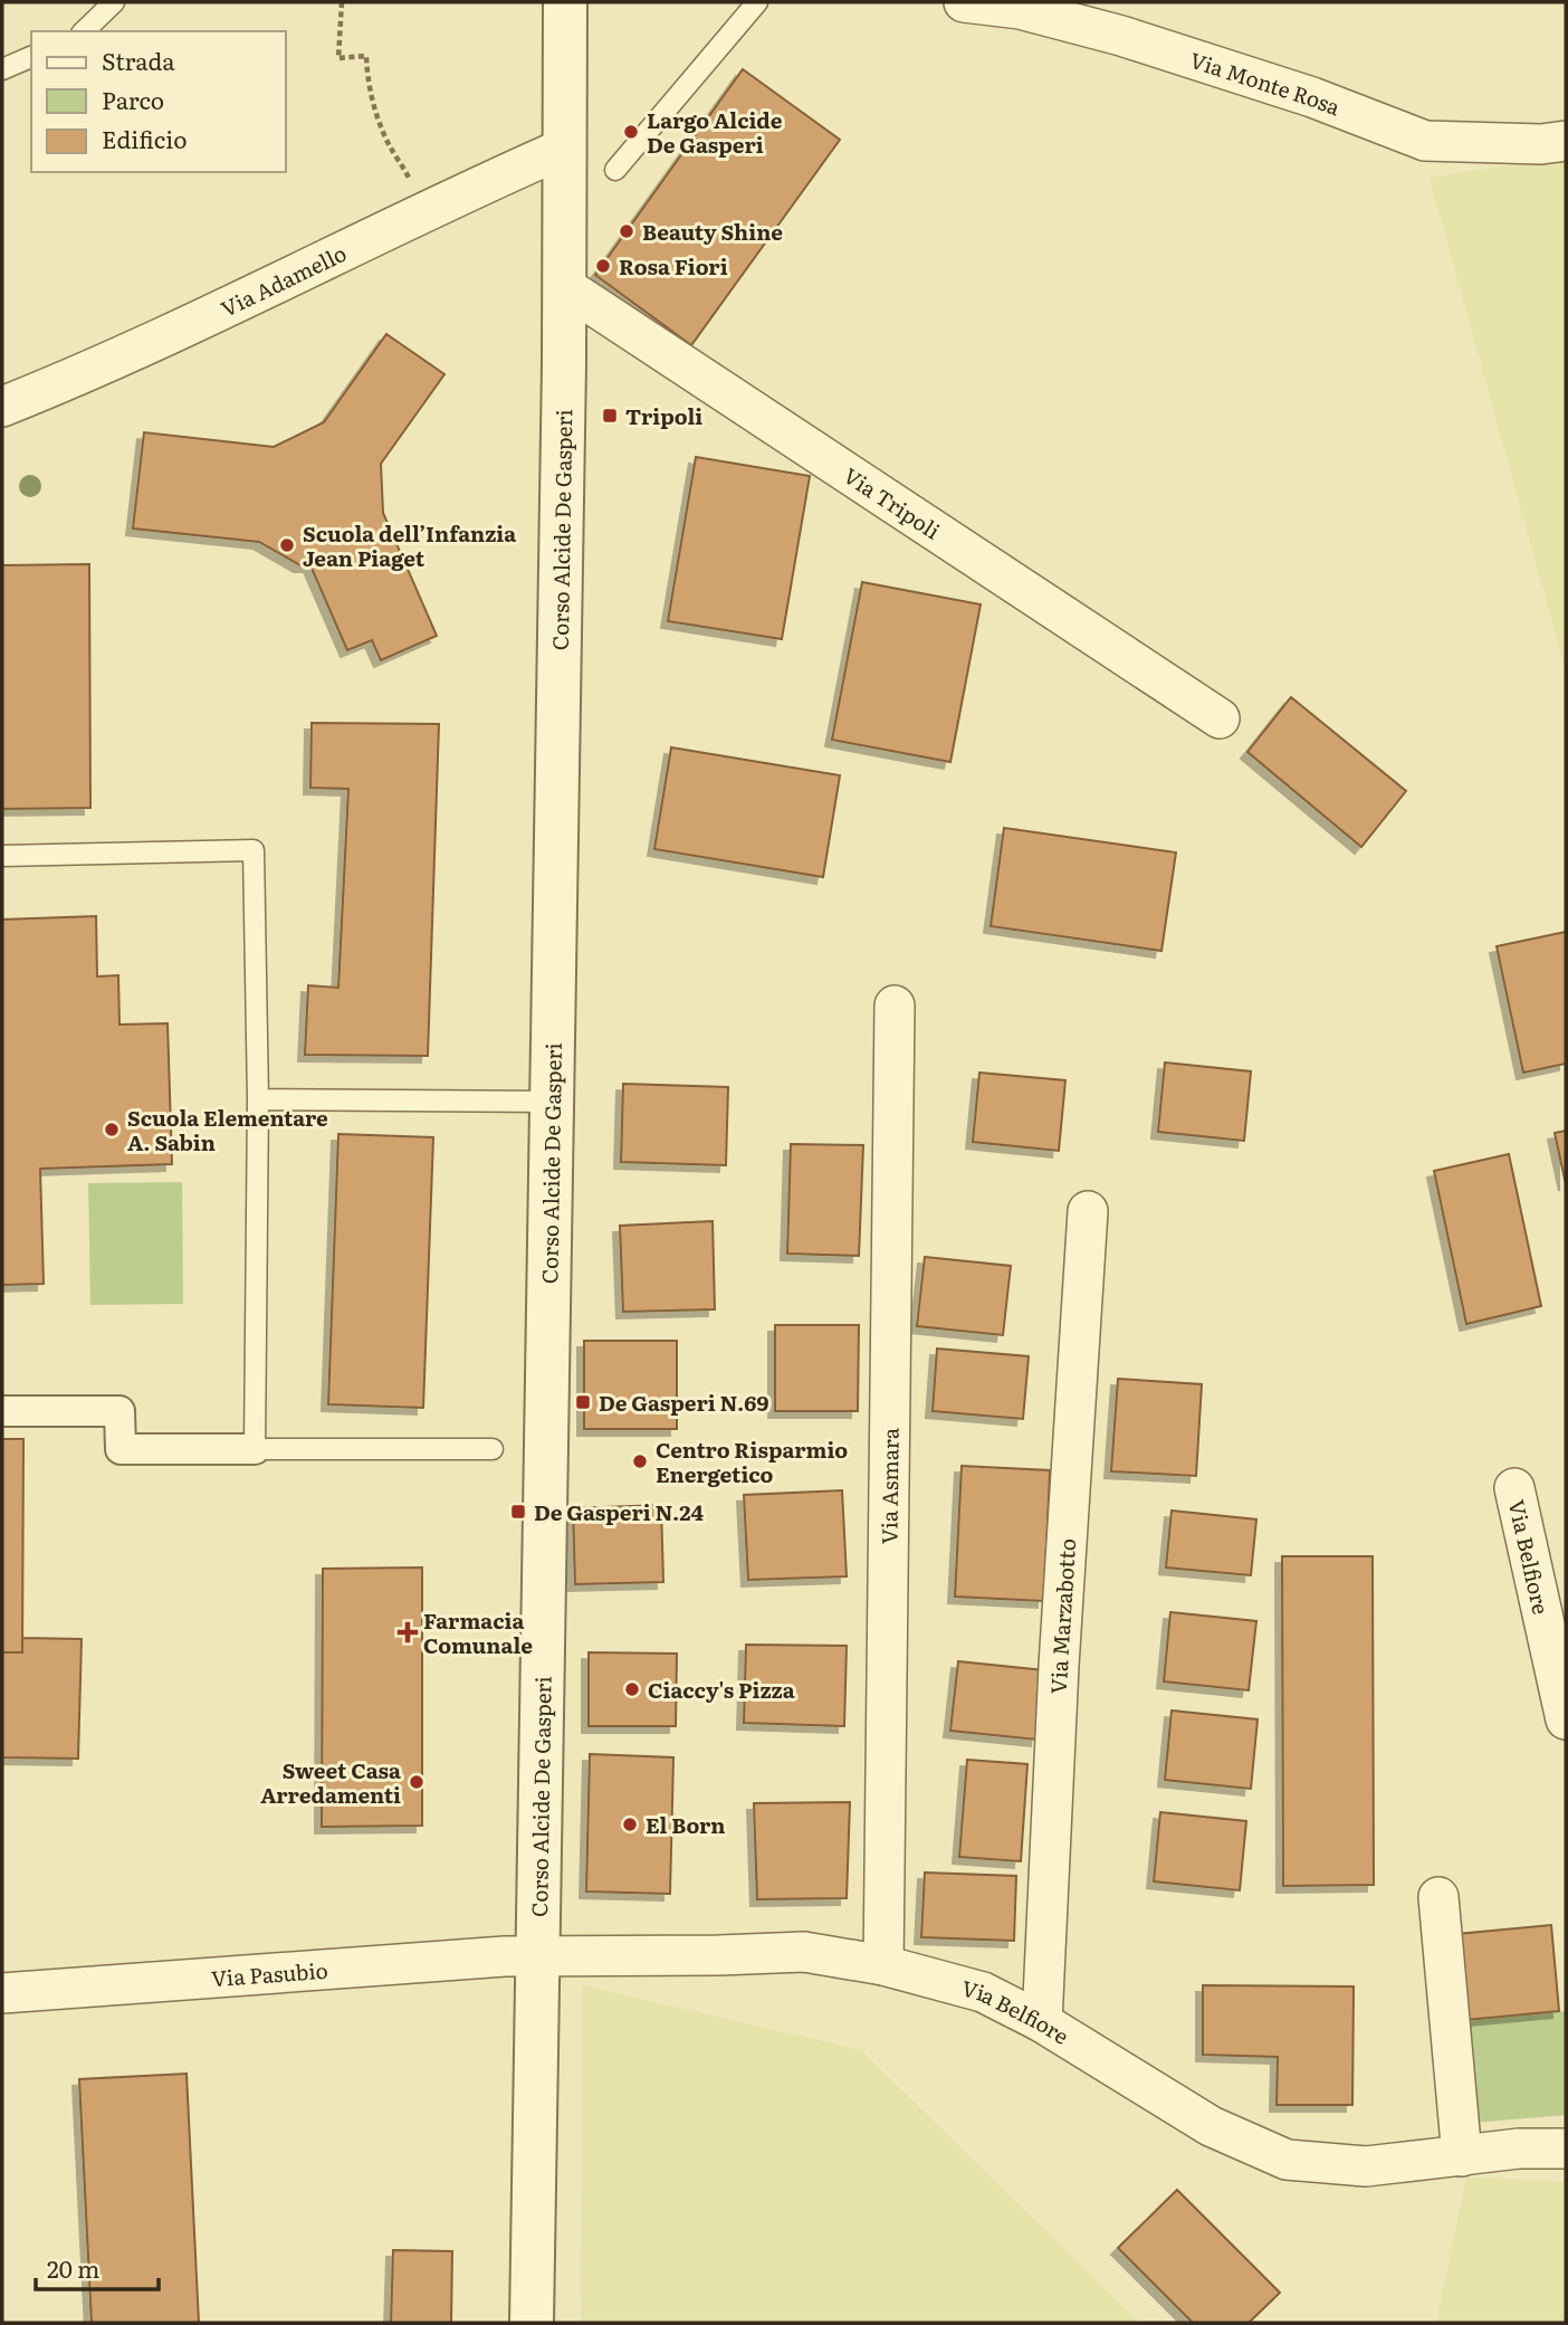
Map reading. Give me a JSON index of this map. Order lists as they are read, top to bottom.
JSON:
{
  "streets": {
    "street": [
      "Via Monte Rosa",
      "Via Adamello",
      "Via Tripoli",
      "Corso Alcide De Gasperi",
      "Via Asmara",
      "Via Belfiore",
      "Via Marzabotto",
      "Via Pasubio"
    ]
  },
  "crossings": [
    ["Via Adamello", "Corso Alcide De Gasperi"],
    ["Via Tripoli", "Corso Alcide De Gasperi"],
    ["Corso Alcide De Gasperi", "Via Belfiore"],
    ["Corso Alcide De Gasperi", "Via Pasubio"],
    ["Via Asmara", "Via Belfiore"],
    ["Via Belfiore", "Via Marzabotto"],
    ["Via Belfiore", "Via Pasubio"]
  ],
  "places": {
    "other": [
      "Largo Alcide De Gasperi",
      "Beauty Shine",
      "Rosa Fiori",
      "Scuola dell’Infanzia Jean Piaget",
      "Scuola Elementare A. Sabin",
      "Centro Risparmio Energetico",
      "Ciaccy's Pizza",
      "Sweet Casa Arredamenti",
      "El Born"
    ],
    "transit": ["Tripoli", "De Gasperi N.69", "De Gasperi N.24"],
    "health": ["Farmacia Comunale"]
  },
  "legend": ["Strada", "Parco", "Edificio"],
  "scale_bar": "20 m"
}
